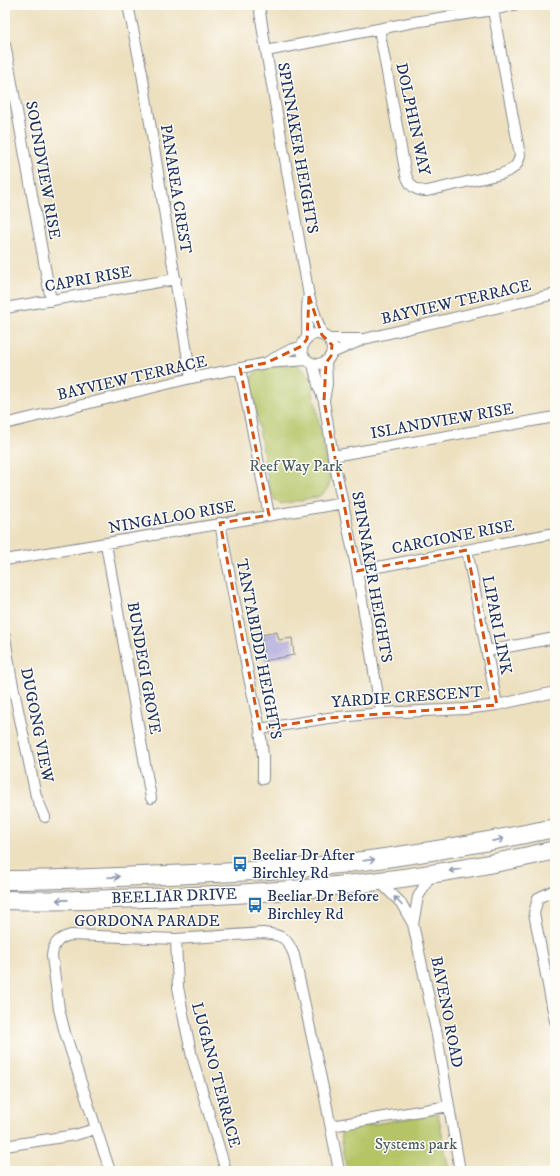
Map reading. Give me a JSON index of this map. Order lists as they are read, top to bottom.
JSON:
{
  "streets": {
    "highway": ["BEELIAR DRIVE"],
    "street": [
      "DOLPHIN WAY",
      "SPINNAKER HEIGHTS",
      "SOUNDVIEW RISE",
      "PANAREA CREST",
      "CAPRI RISE",
      "BAYVIEW TERRACE",
      "ISLANDVIEW RISE",
      "NINGALOO RISE",
      "CARCIONE RISE",
      "LIPARI LINK",
      "TANTABIDDI HEIGHTS",
      "BUNDEGI GROVE",
      "YARDIE CRESCENT",
      "DUGONG VIEW",
      "GORDONA PARADE",
      "BAVENO ROAD",
      "LUGANO TERRACE"
    ]
  },
  "crossings": [
    ["SPINNAKER HEIGHTS", "BAYVIEW TERRACE"],
    ["SPINNAKER HEIGHTS", "ISLANDVIEW RISE"],
    ["SPINNAKER HEIGHTS", "NINGALOO RISE"],
    ["SPINNAKER HEIGHTS", "CARCIONE RISE"],
    ["SPINNAKER HEIGHTS", "YARDIE CRESCENT"],
    ["SOUNDVIEW RISE", "CAPRI RISE"],
    ["PANAREA CREST", "CAPRI RISE"],
    ["PANAREA CREST", "BAYVIEW TERRACE"],
    ["NINGALOO RISE", "TANTABIDDI HEIGHTS"],
    ["NINGALOO RISE", "BUNDEGI GROVE"],
    ["CARCIONE RISE", "LIPARI LINK"],
    ["LIPARI LINK", "YARDIE CRESCENT"],
    ["TANTABIDDI HEIGHTS", "YARDIE CRESCENT"],
    ["BEELIAR DRIVE", "BAVENO ROAD"],
    ["GORDONA PARADE", "LUGANO TERRACE"]
  ],
  "parks": ["Reef Way Park", "Systems park"],
  "places": {
    "bus stop": ["Beeliar Dr After Birchley Rd", "Beeliar Dr Before Birchley Rd"]
  }
}
